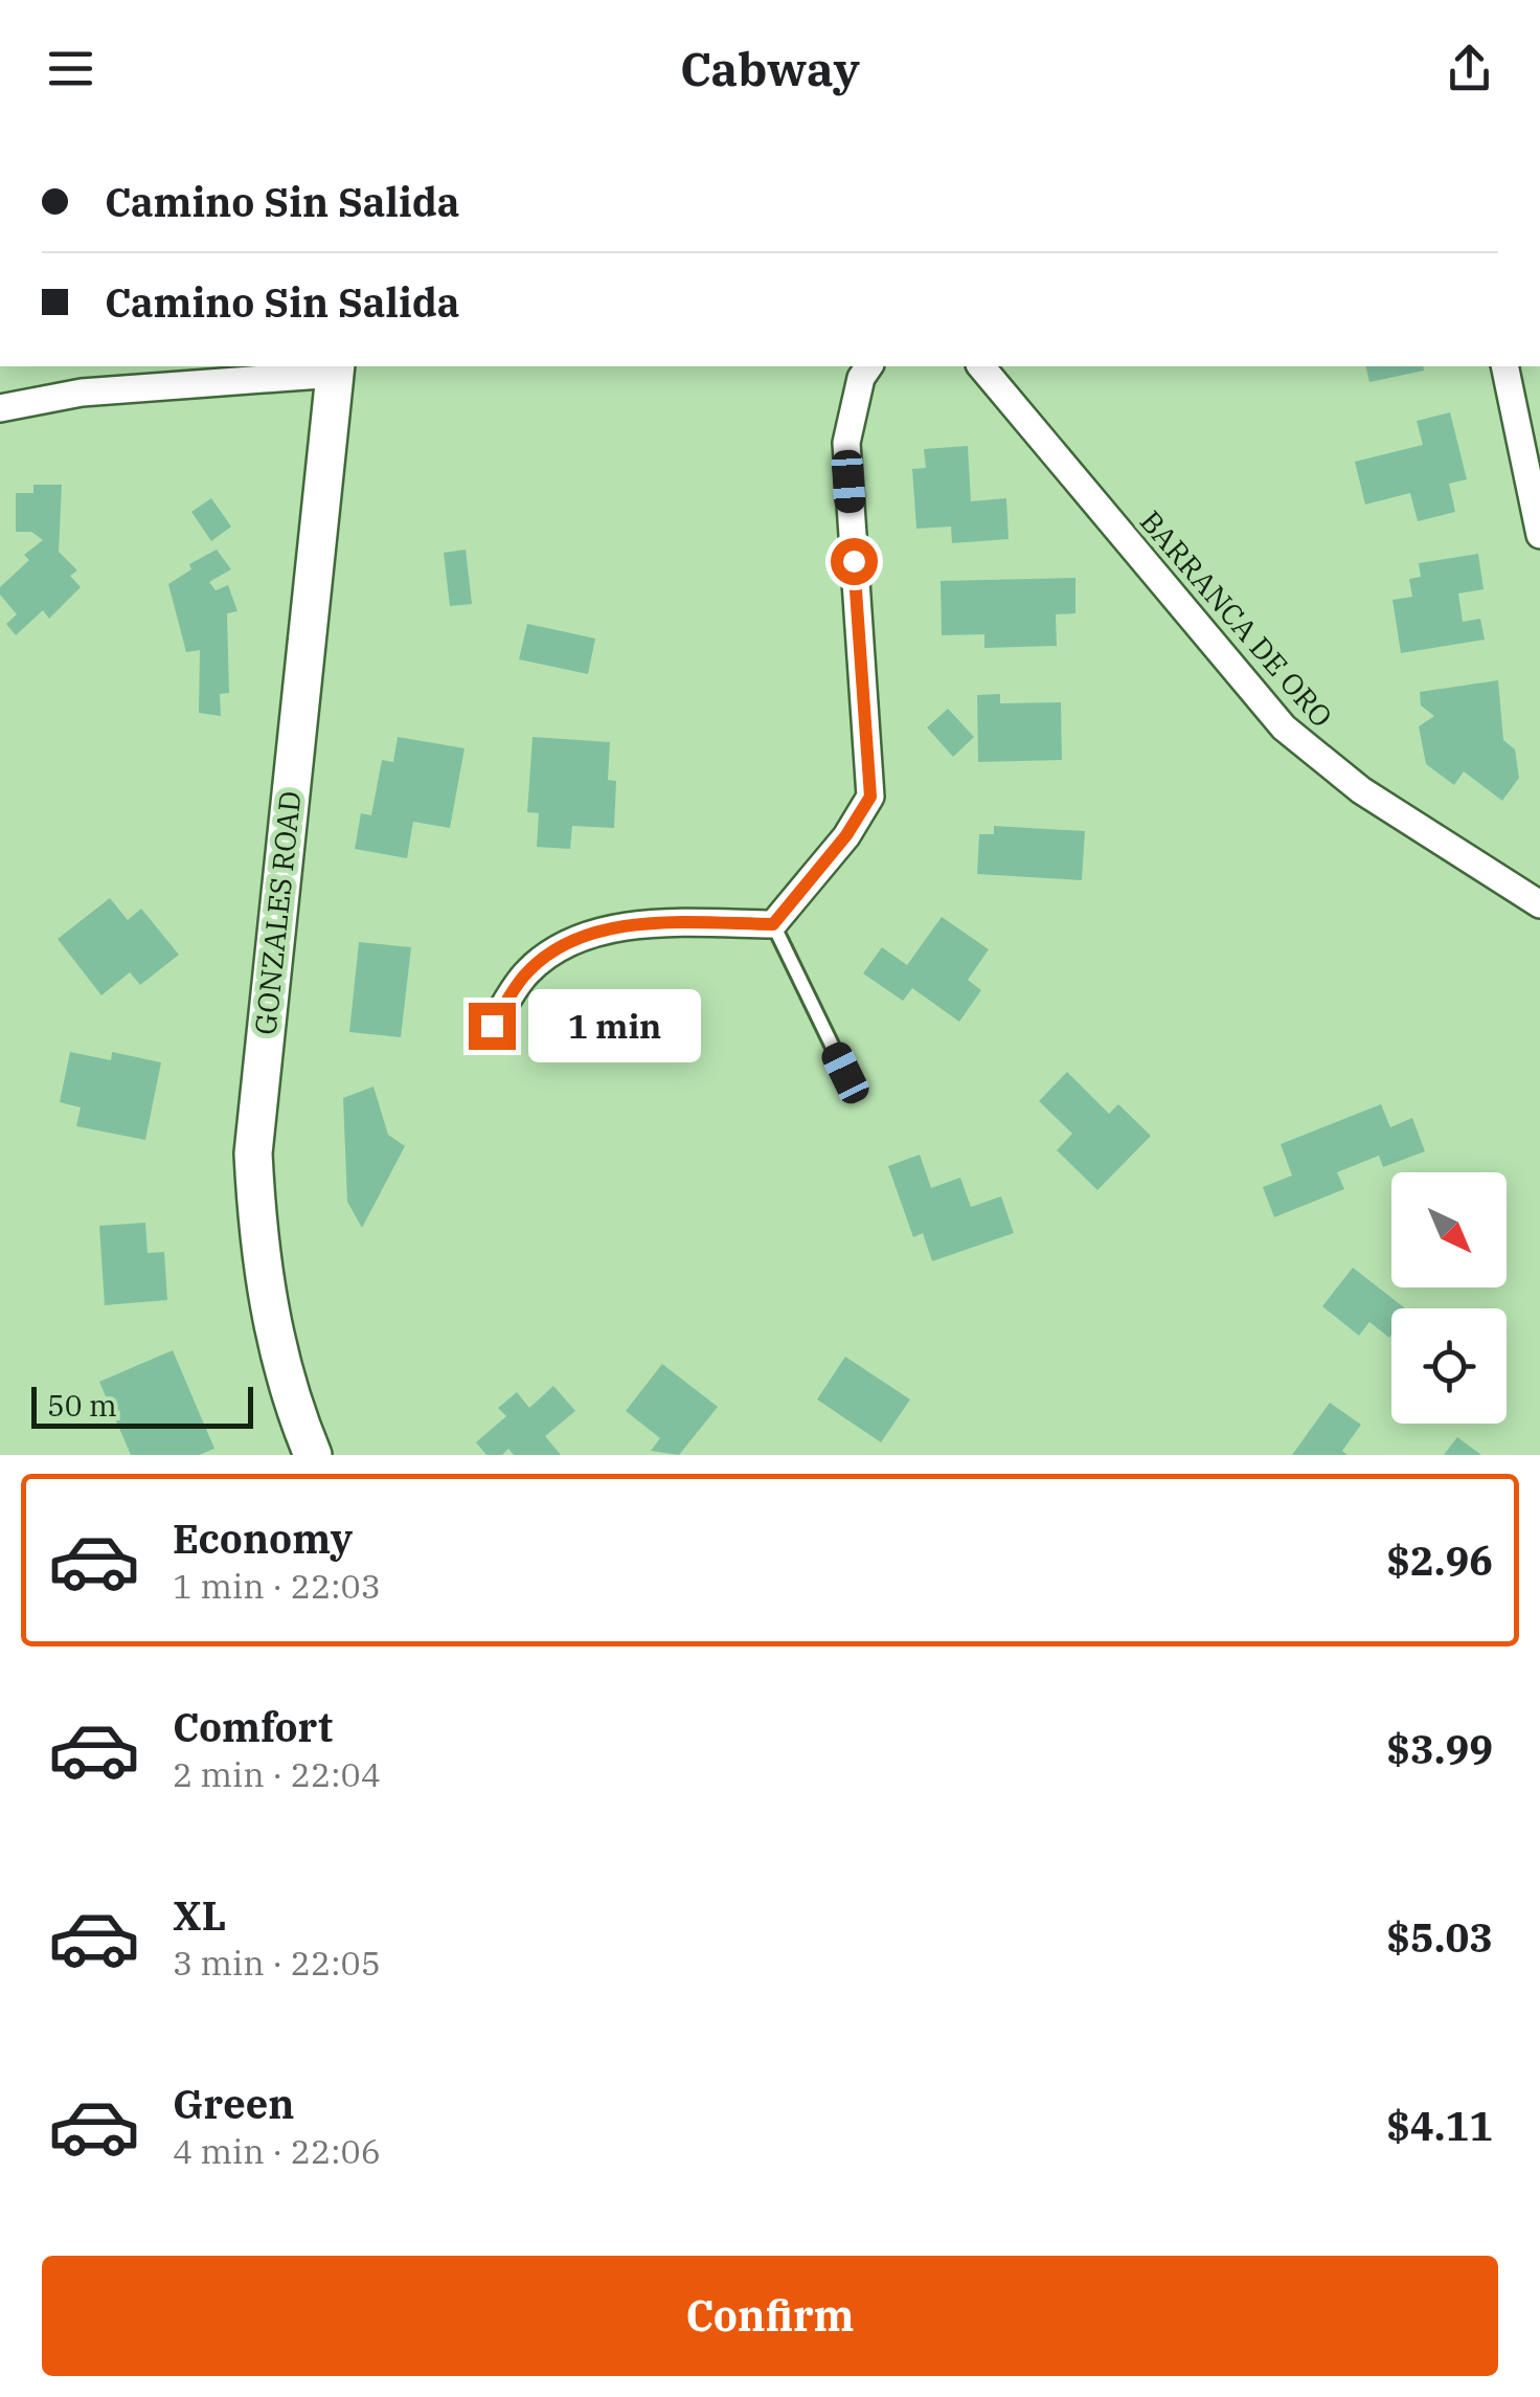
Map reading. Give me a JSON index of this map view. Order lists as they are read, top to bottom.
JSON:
{
  "streets": {
    "street": ["BARRANCA DE ORO", "GONZALES ROAD"]
  },
  "scale_bar": "50 m",
  "north": "bottom right",
  "page": {
    "header": "Cabway",
    "banner": ["Camino Sin Salida", "Camino Sin Salida"],
    "bubble": "1 min",
    "scale": "50 m",
    "list": [
      {
        "name": "Economy",
        "note": "1 min · 22:03",
        "value": "$2.96"
      },
      {
        "name": "Comfort",
        "note": "2 min · 22:04",
        "value": "$3.99"
      },
      {
        "name": "XL",
        "note": "3 min · 22:05",
        "value": "$5.03"
      },
      {
        "name": "Green",
        "note": "4 min · 22:06",
        "value": "$4.11"
      }
    ],
    "buttons": "Confirm"
  }
}
